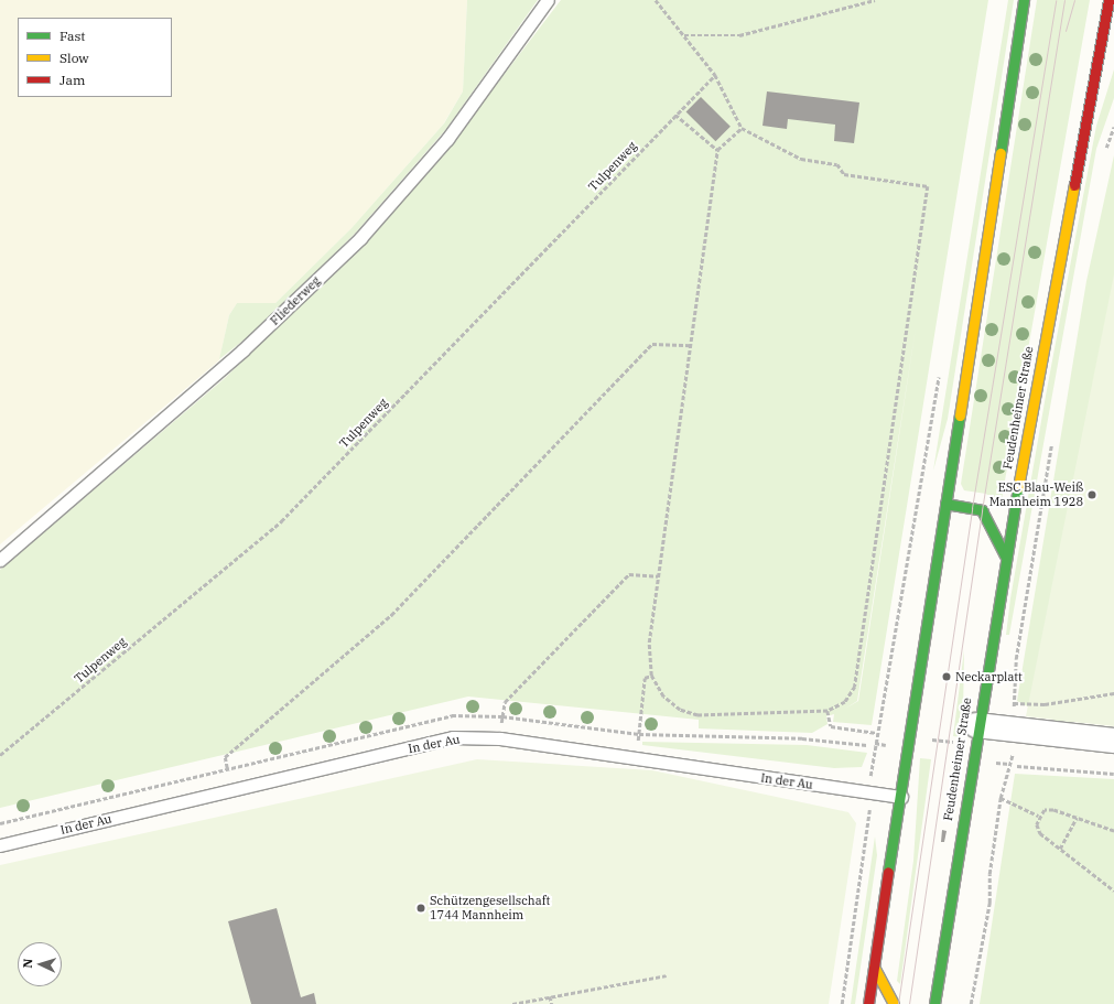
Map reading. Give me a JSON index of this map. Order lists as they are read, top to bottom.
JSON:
{
  "streets": {
    "main road": ["Feudenheimer Straße"],
    "lane": ["Fliederweg", "In der Au"],
    "path": ["Tulpenweg"]
  },
  "places": ["ESC Blau-Weiß Mannheim 1928", "Neckarplatt", "Schützengesellschaft 1744 Mannheim"],
  "legend": ["Fast", "Slow", "Jam"],
  "north": "left"
}
